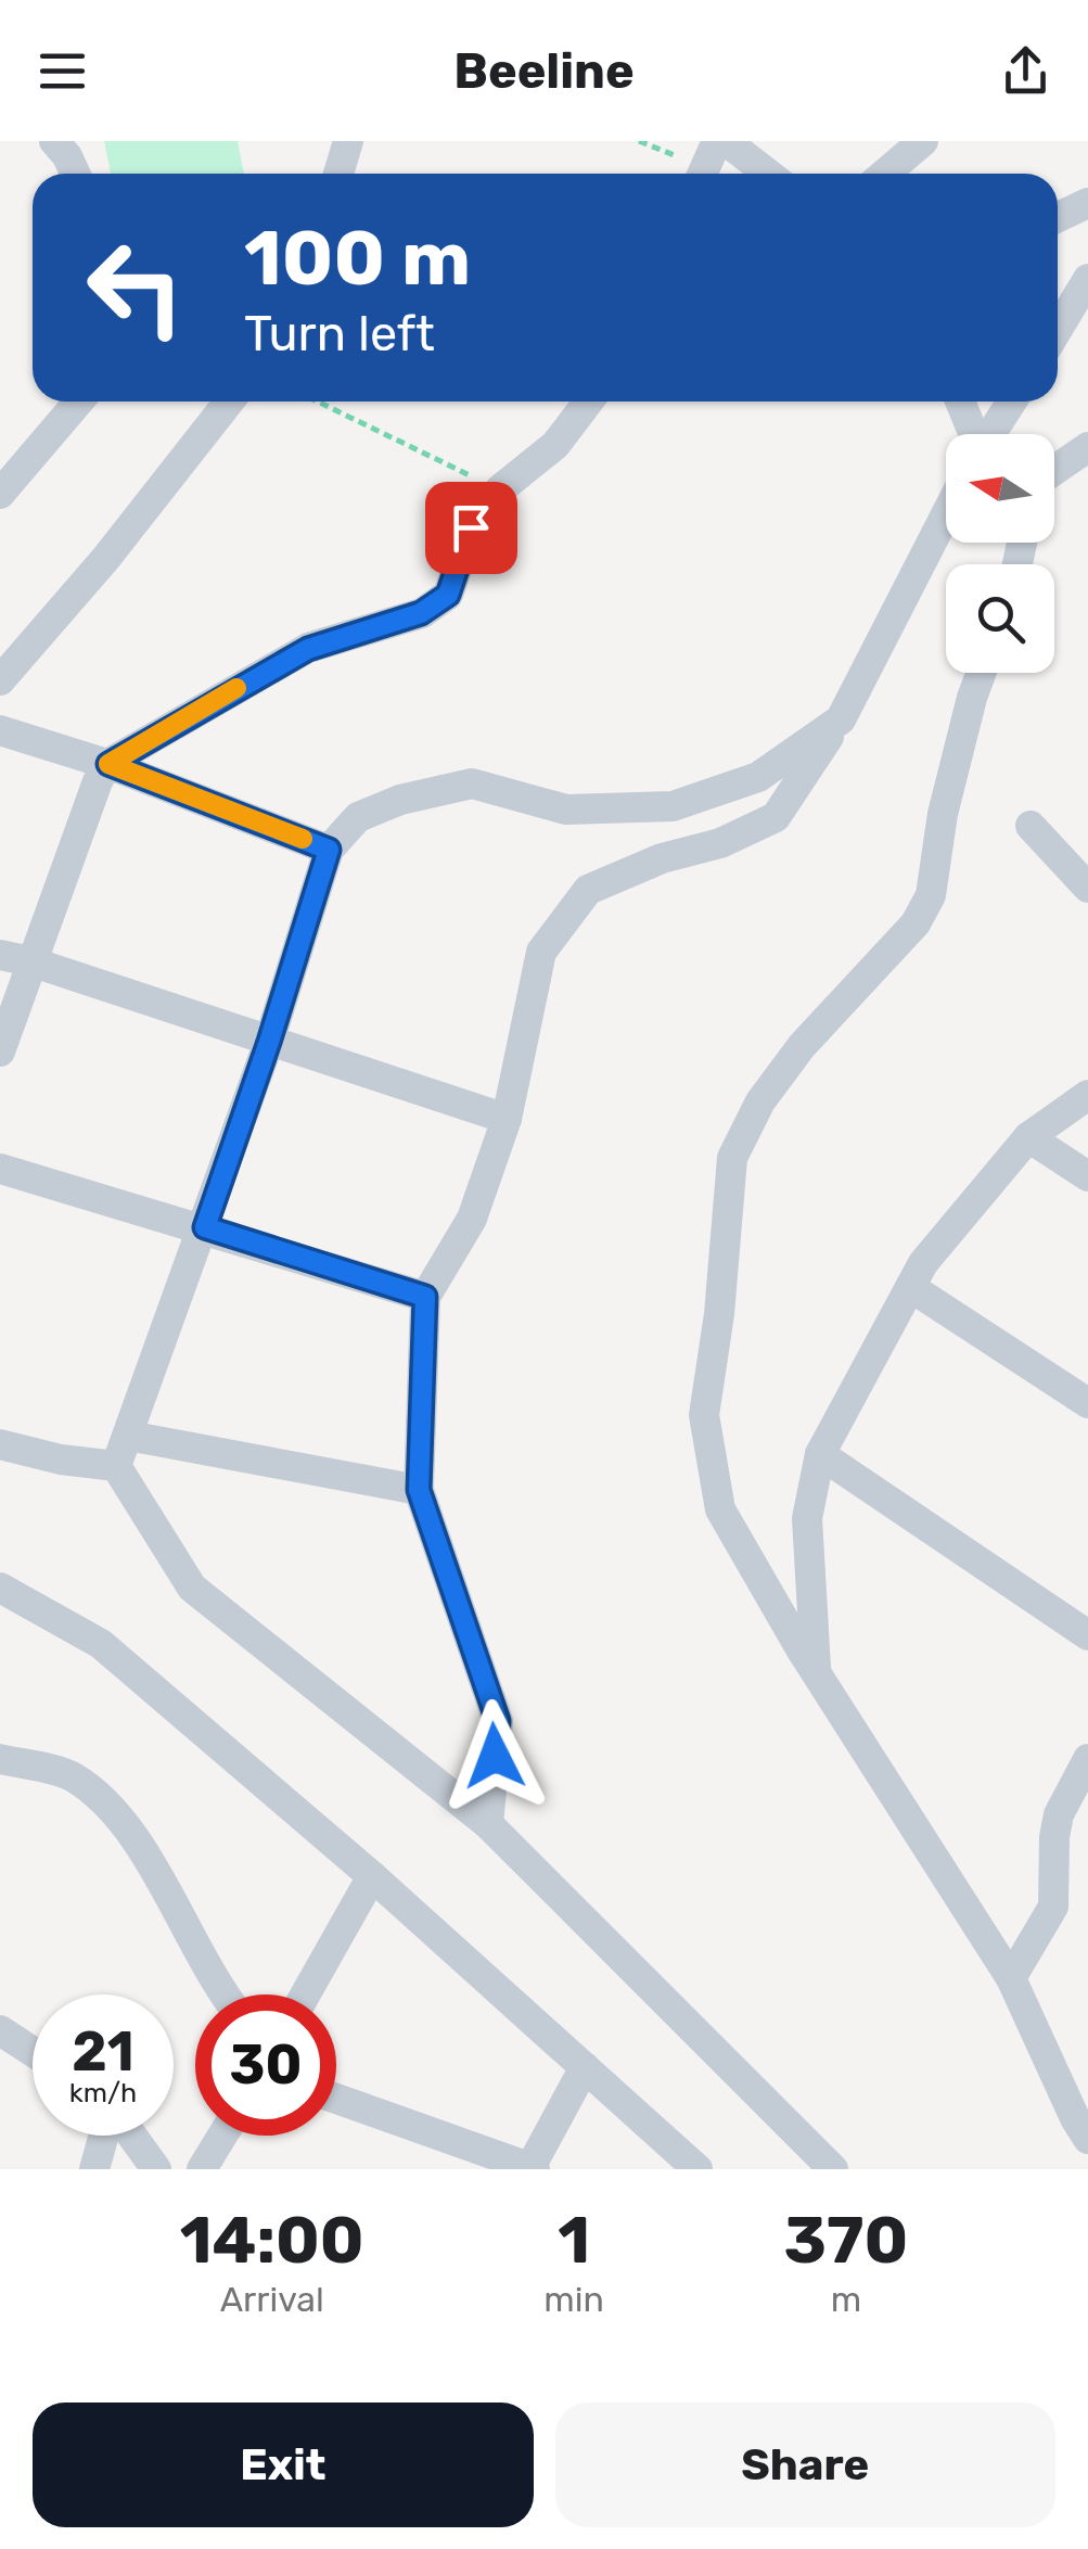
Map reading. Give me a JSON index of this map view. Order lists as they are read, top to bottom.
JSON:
{
  "north": "left",
  "page": {
    "header": "Beeline",
    "turn": ["100 m", "Turn left"],
    "speed": "21 km/h",
    "limit": "30",
    "eta": [
      "14:00",
      "Arrival",
      "1",
      "min",
      "370",
      "m"
    ],
    "buttons": ["Exit", "Share"]
  }
}
